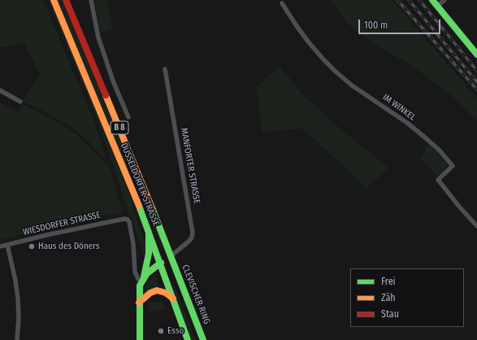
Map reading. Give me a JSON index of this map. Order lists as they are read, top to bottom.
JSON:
{
  "streets": {
    "main road": ["B 8", "DÜSSELDORFER STRASSE", "CLEVISCHER RING"],
    "street": ["IM WINKEL", "MANFORTER STRASSE", "WIESDORFER STRASSE"]
  },
  "crossings": [
    ["B 8", "DÜSSELDORFER STRASSE"],
    ["MANFORTER STRASSE", "DÜSSELDORFER STRASSE"],
    ["MANFORTER STRASSE", "CLEVISCHER RING"],
    ["DÜSSELDORFER STRASSE", "CLEVISCHER RING"]
  ],
  "places": ["Haus des Döners", "Esso"],
  "legend": ["Frei", "Zäh", "Stau"],
  "scale_bar": "100 m"
}
